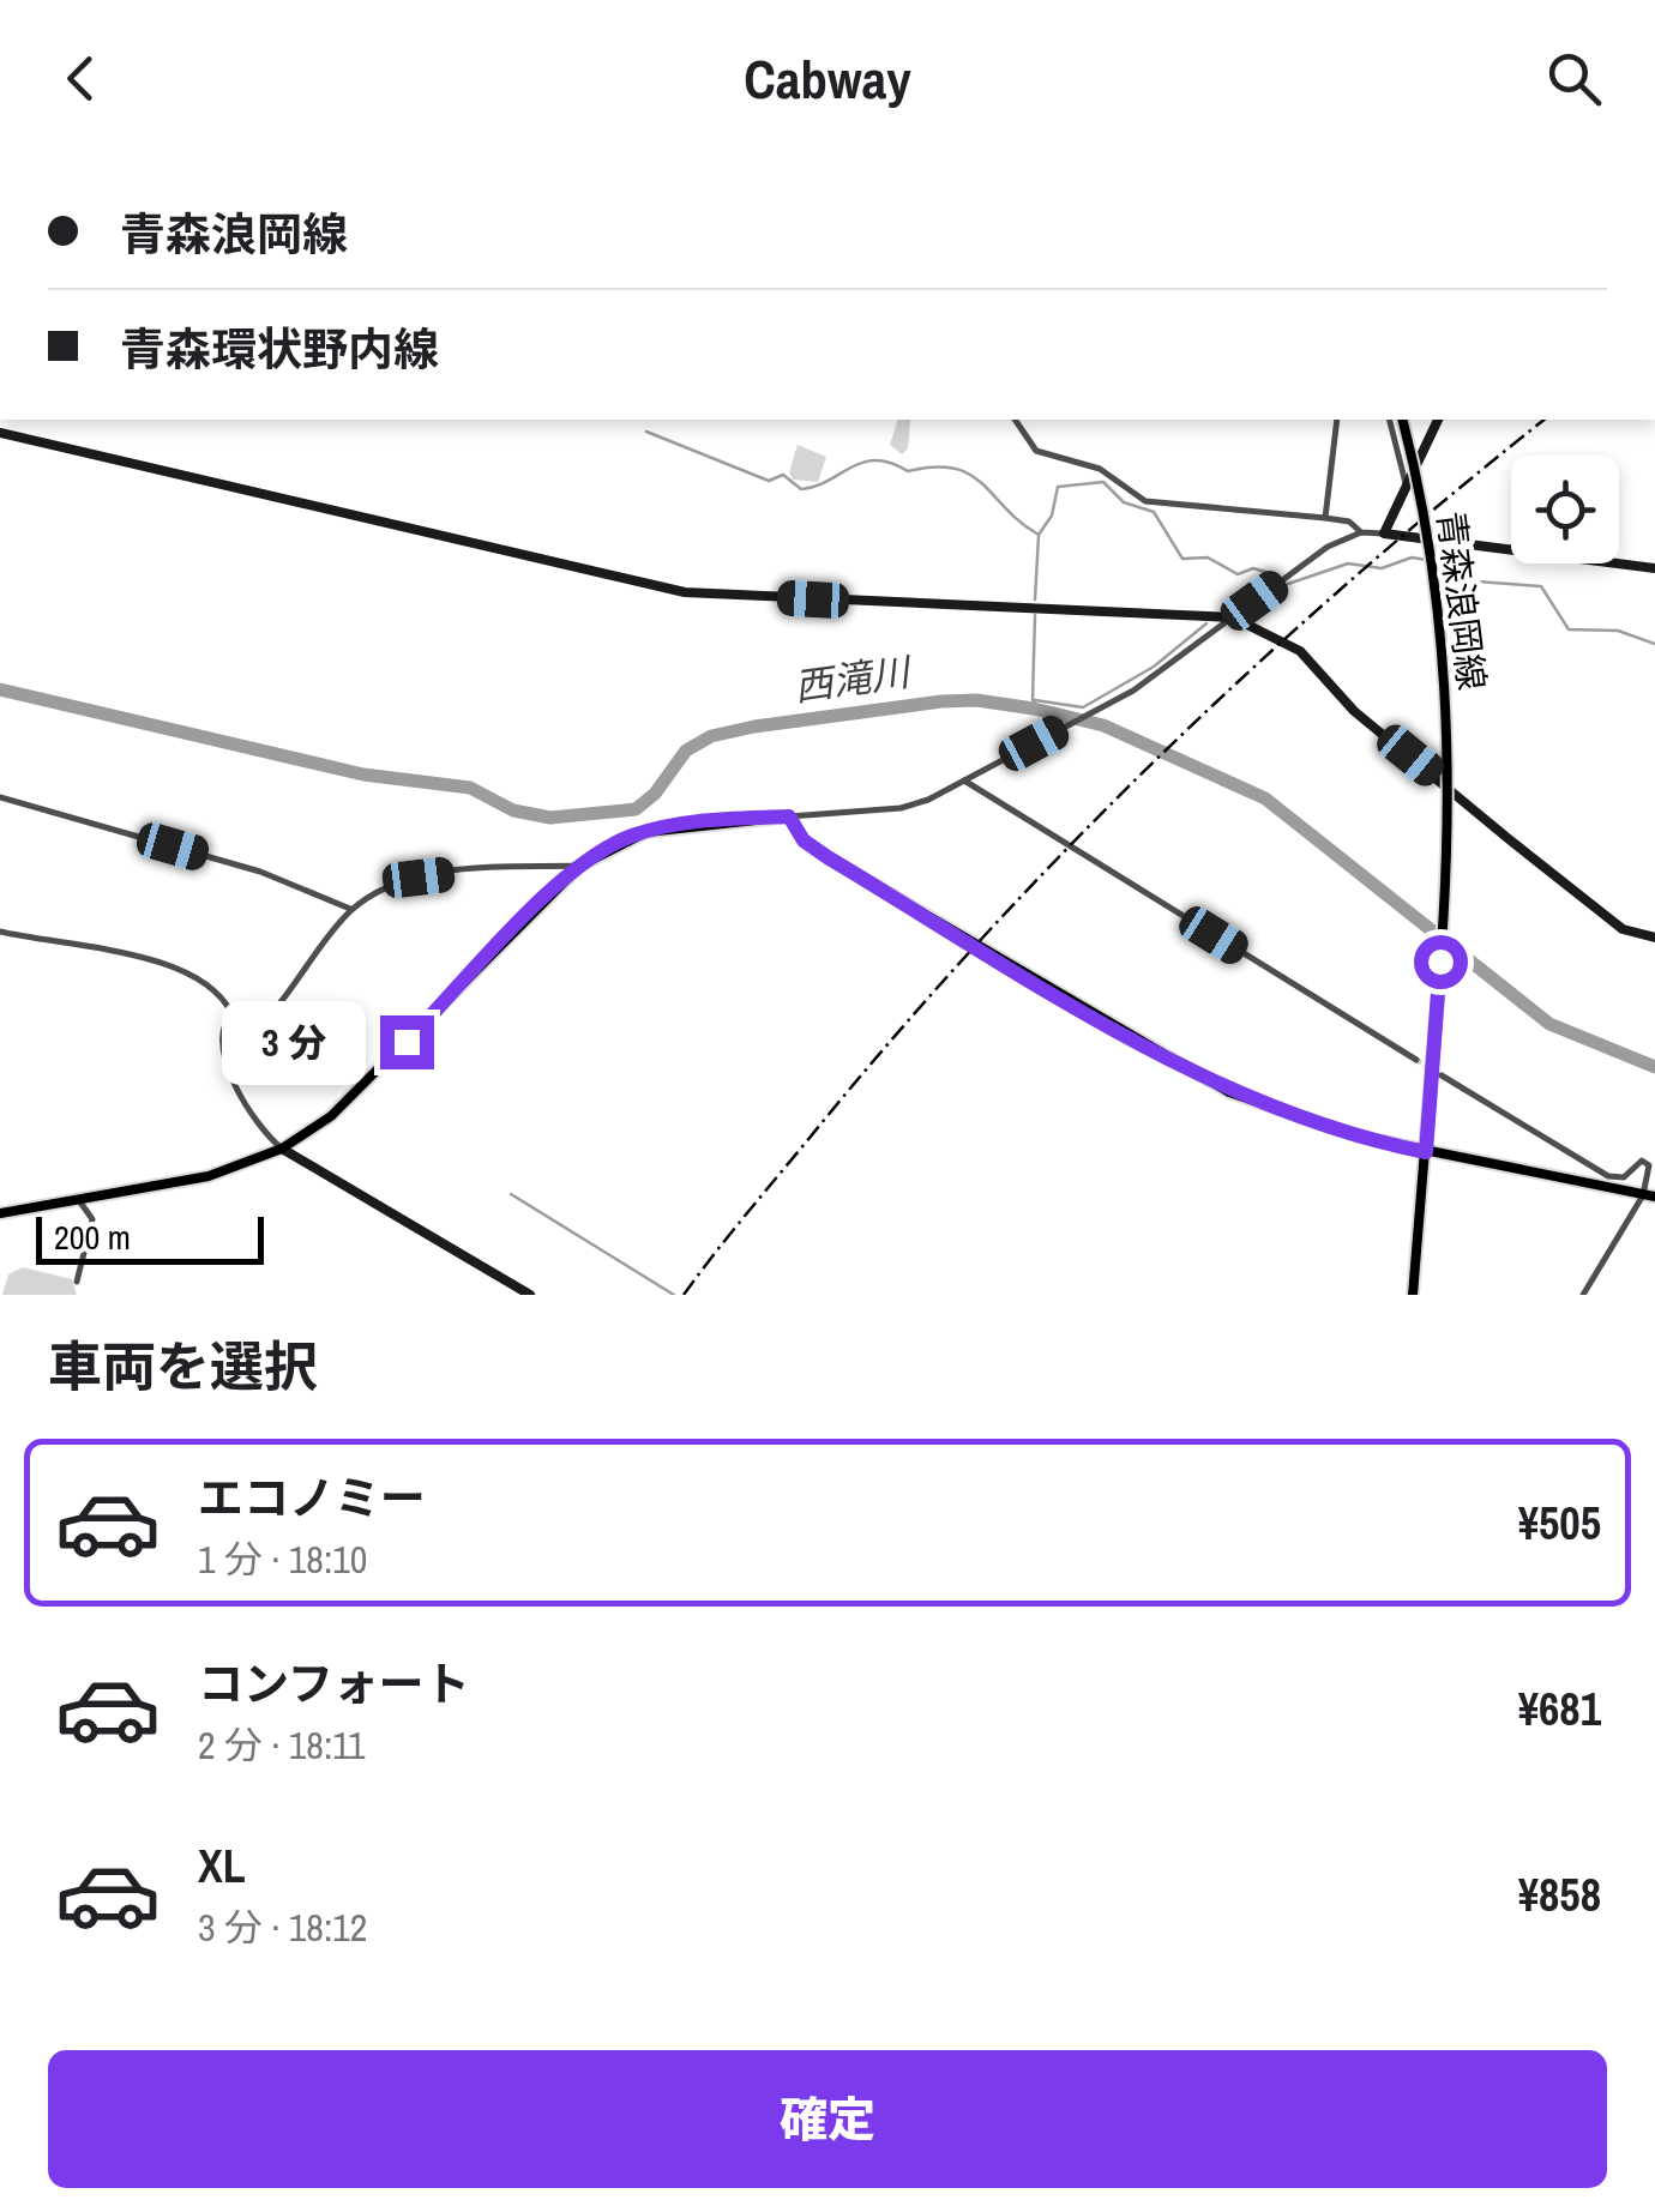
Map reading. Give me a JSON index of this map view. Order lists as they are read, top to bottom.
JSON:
{
  "streets": {
    "main road": ["青森浪岡線"]
  },
  "water": ["西滝川"],
  "scale_bar": "200 m",
  "page": {
    "header": "Cabway",
    "banner": ["青森浪岡線", "青森環状野内線"],
    "bubble": "3 分",
    "scale": "200 m",
    "heading": "車両を選択",
    "list": [
      {
        "name": "エコノミー",
        "note": "1 分 · 18:10",
        "value": "¥505"
      },
      {
        "name": "コンフォート",
        "note": "2 分 · 18:11",
        "value": "¥681"
      },
      {
        "name": "XL",
        "note": "3 分 · 18:12",
        "value": "¥858"
      }
    ],
    "buttons": "確定"
  }
}
